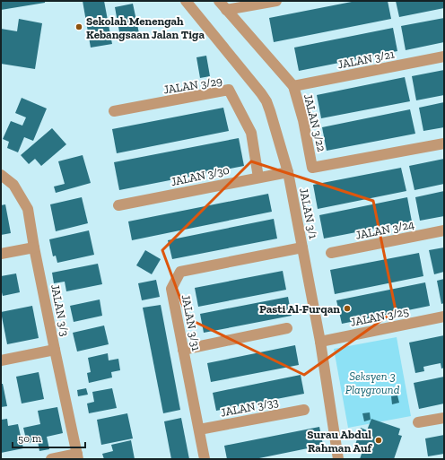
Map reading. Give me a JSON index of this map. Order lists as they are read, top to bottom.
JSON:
{
  "streets": {
    "street": [
      "JALAN 3/21",
      "JALAN 3/29",
      "JALAN 3/22",
      "JALAN 3/30",
      "JALAN 3/1",
      "JALAN 3/24",
      "JALAN 3/3",
      "JALAN 3/25",
      "JALAN 3/31",
      "JALAN 3/33"
    ]
  },
  "crossings": [
    ["JALAN 3/21", "JALAN 3/22"],
    ["JALAN 3/29", "JALAN 3/30"],
    ["JALAN 3/30", "JALAN 3/1"],
    ["JALAN 3/1", "JALAN 3/25"],
    ["JALAN 3/1", "JALAN 3/31"],
    ["JALAN 3/31", "JALAN 3/33"]
  ],
  "parks": ["Seksyen 3 Playground"],
  "places": ["Sekolah Menengah Kebangsaan Jalan Tiga", "Pasti Al-Furqan", "Surau Abdul Rahman Auf"],
  "scale_bar": "50 m"
}
